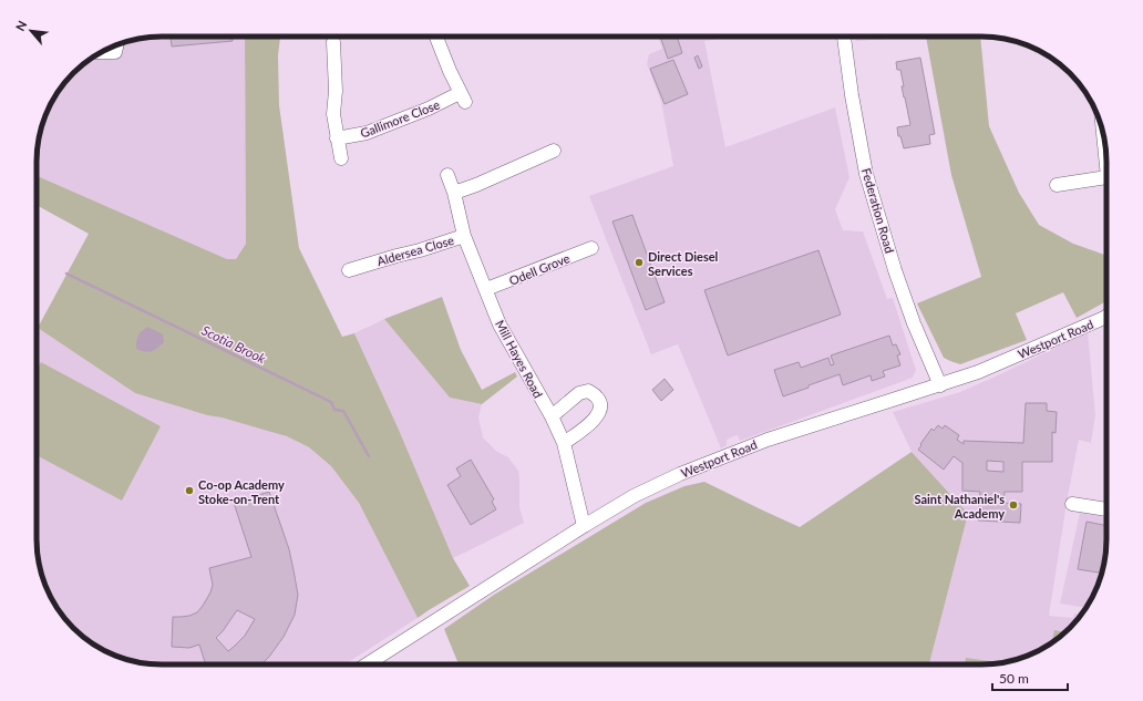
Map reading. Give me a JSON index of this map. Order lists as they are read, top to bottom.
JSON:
{
  "streets": {
    "street": [
      "Gallimore Close",
      "Federation Road",
      "Aldersea Close",
      "Odell Grove",
      "Westport Road",
      "Mill Hayes Road"
    ]
  },
  "crossings": [
    ["Federation Road", "Westport Road"],
    ["Aldersea Close", "Mill Hayes Road"],
    ["Odell Grove", "Mill Hayes Road"],
    ["Westport Road", "Mill Hayes Road"]
  ],
  "water": ["Scotia Brook"],
  "places": ["Direct Diesel Services", "Co-op Academy Stoke-on-Trent", "Saint Nathaniel's Academy"],
  "scale_bar": "50 m",
  "north": "top left"
}
